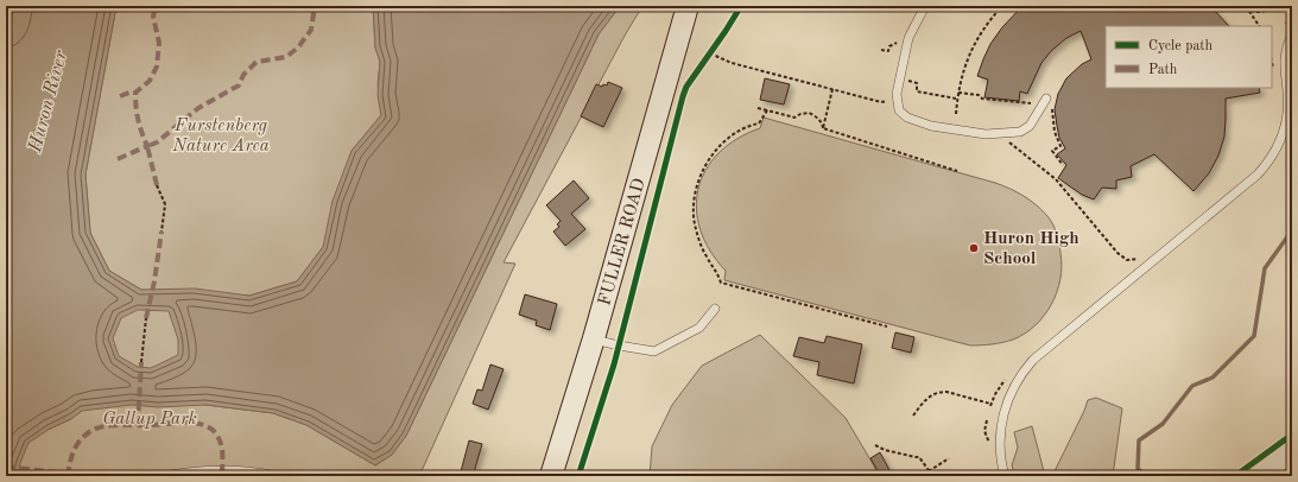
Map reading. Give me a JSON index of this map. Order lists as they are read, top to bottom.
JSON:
{
  "streets": {
    "main road": ["FULLER ROAD"]
  },
  "water": ["Huron River"],
  "parks": ["Furstenberg Nature Area", "Gallup Park"],
  "places": ["Huron High School"],
  "legend": ["Cycle path", "Path"]
}
